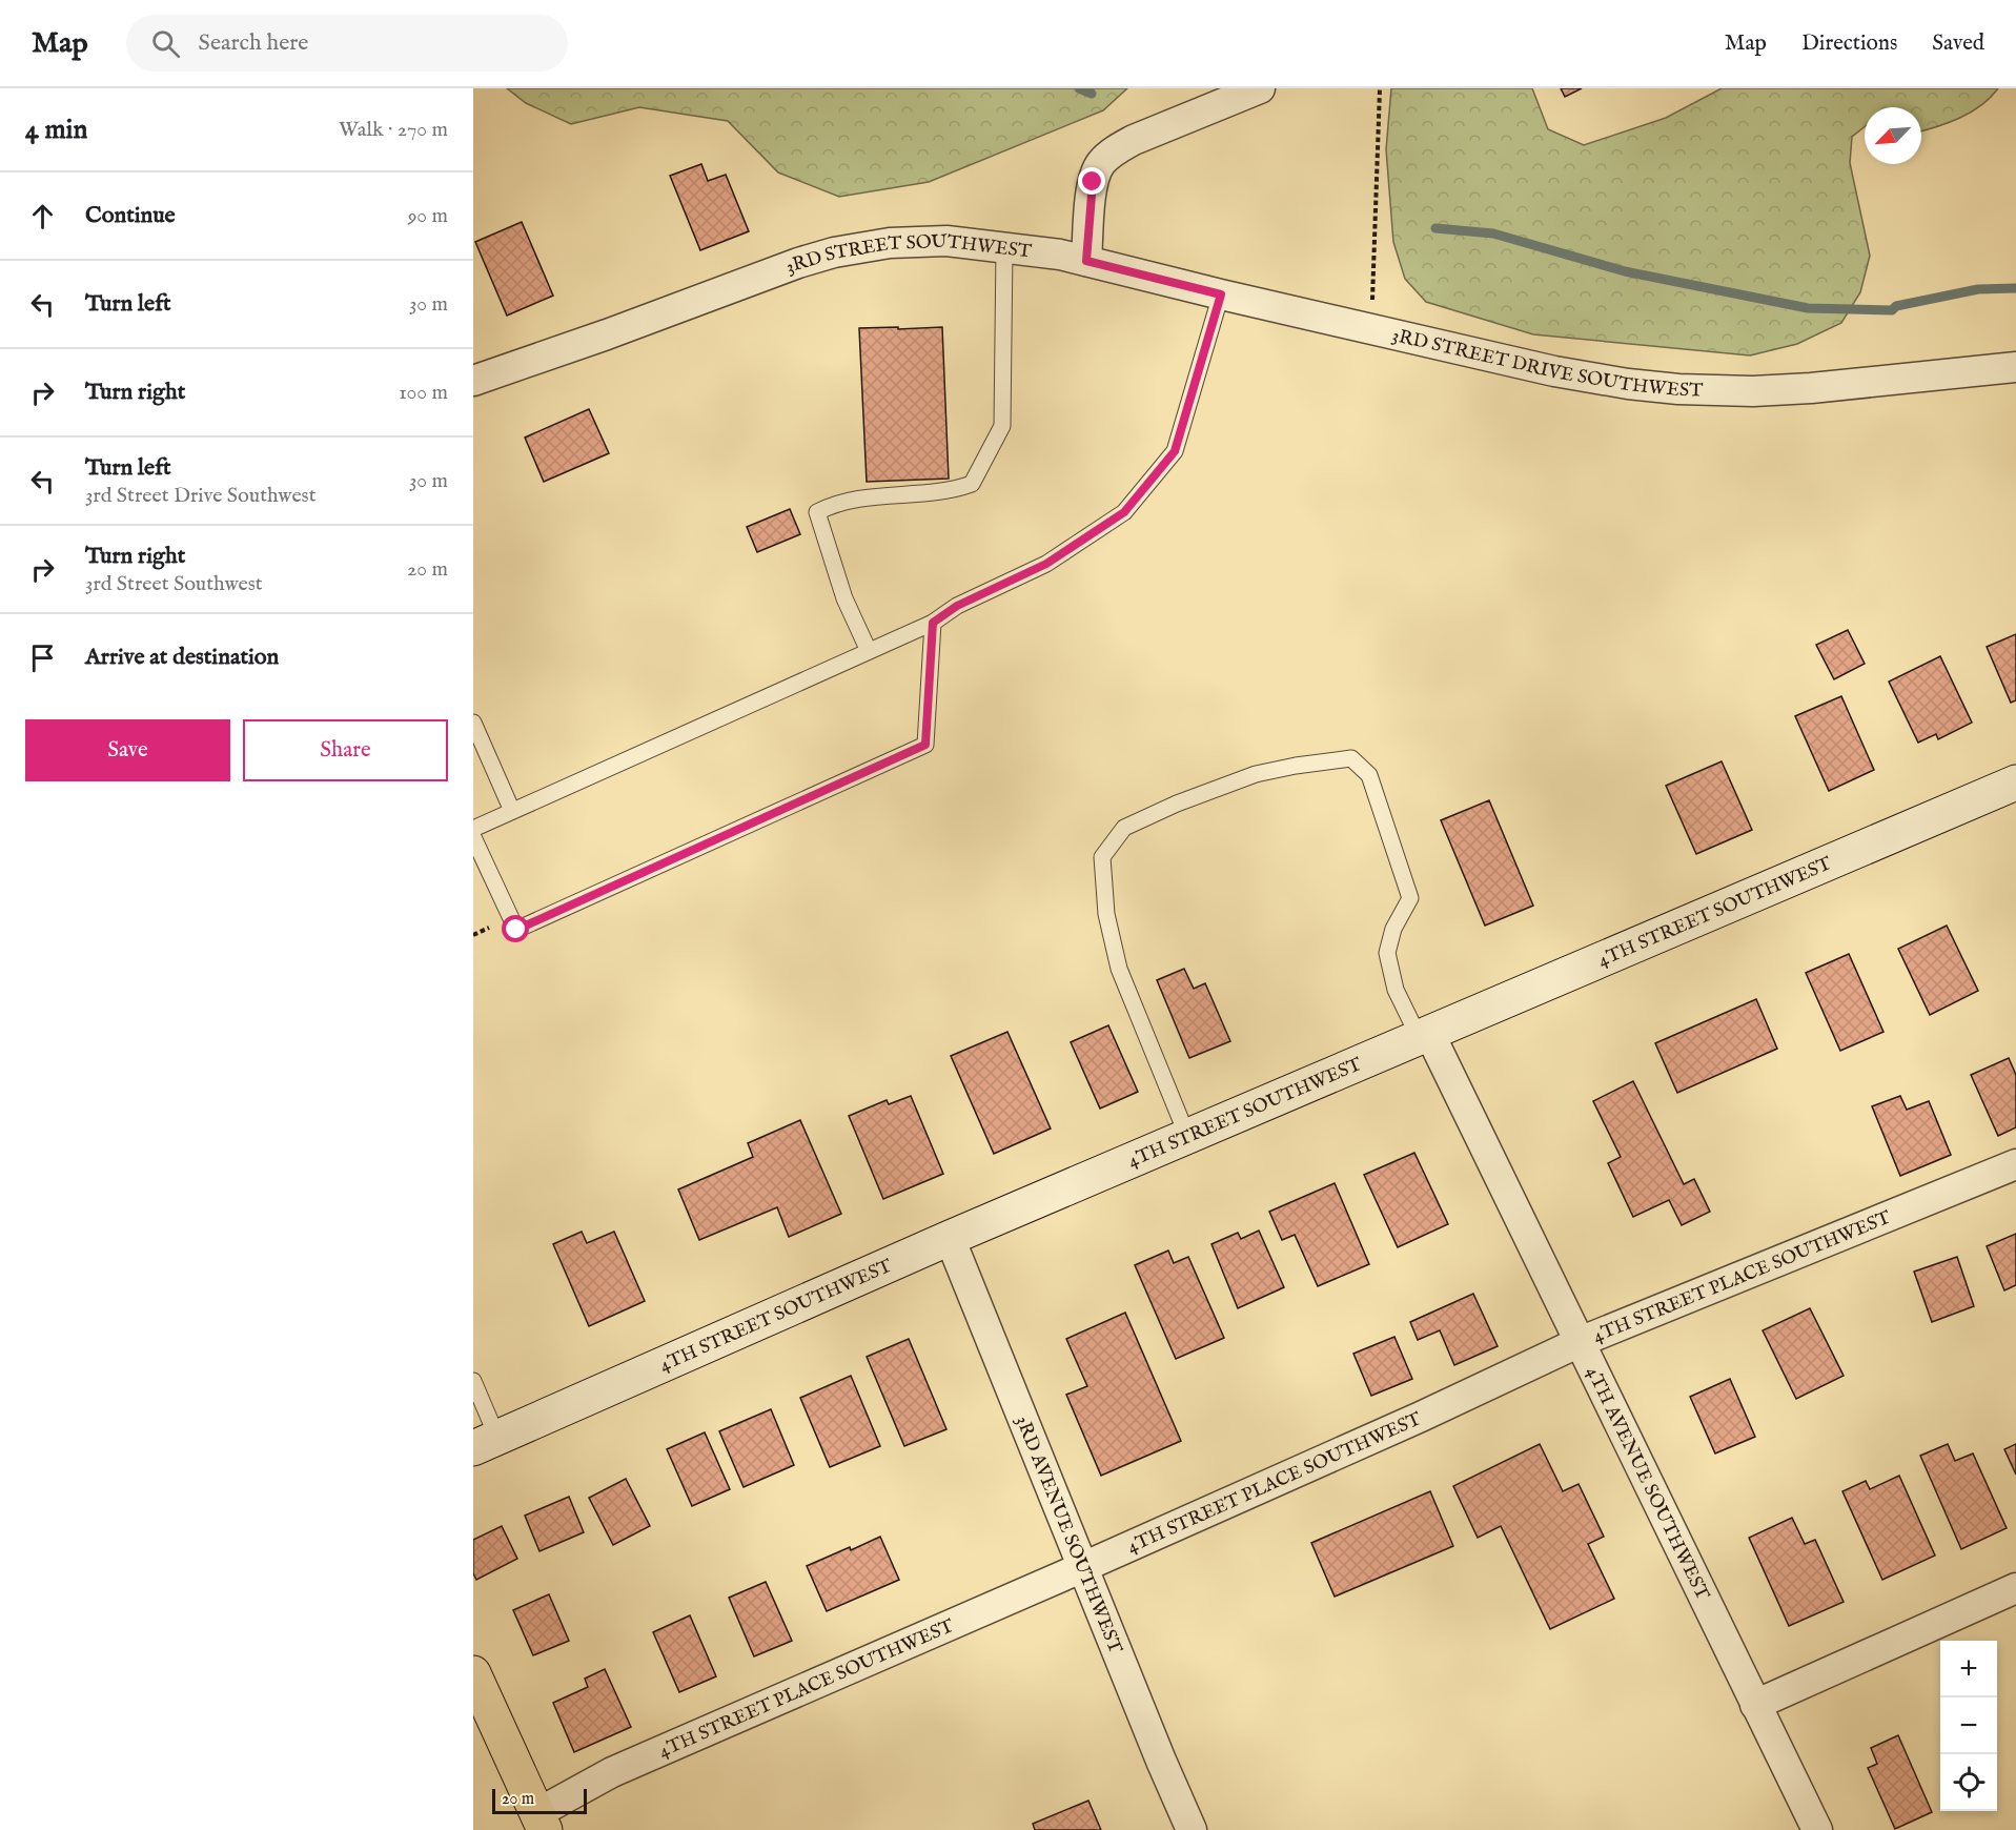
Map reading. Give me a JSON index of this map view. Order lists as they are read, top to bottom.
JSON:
{
  "streets": {
    "main road": ["4TH STREET SOUTHWEST"],
    "street": [
      "3RD STREET SOUTHWEST",
      "3RD STREET DRIVE SOUTHWEST",
      "4TH STREET PLACE SOUTHWEST",
      "4TH AVENUE SOUTHWEST",
      "3RD AVENUE SOUTHWEST"
    ]
  },
  "crossings": [
    ["3RD STREET SOUTHWEST", "3RD STREET DRIVE SOUTHWEST"],
    ["4TH STREET SOUTHWEST", "4TH AVENUE SOUTHWEST"],
    ["4TH STREET SOUTHWEST", "3RD AVENUE SOUTHWEST"],
    ["4TH STREET PLACE SOUTHWEST", "4TH AVENUE SOUTHWEST"],
    ["4TH STREET PLACE SOUTHWEST", "3RD AVENUE SOUTHWEST"]
  ],
  "scale_bar": "20 m",
  "north": "bottom left",
  "page": {
    "header": "Map",
    "search": "Search here",
    "nav": ["Map", "Directions", "Saved"],
    "heading": ["4 min", "Walk · 270 m"],
    "list": [
      ["Continue", "90 m"],
      ["Turn left", "30 m"],
      ["Turn right", "100 m"],
      ["Turn left", "3rd Street Drive Southwest", "30 m"],
      ["Turn right", "3rd Street Southwest", "20 m"],
      "Arrive at destination"
    ],
    "buttons": ["Save", "Share"],
    "map_buttons": ["+", "−"],
    "scale": "20 m"
  }
}
